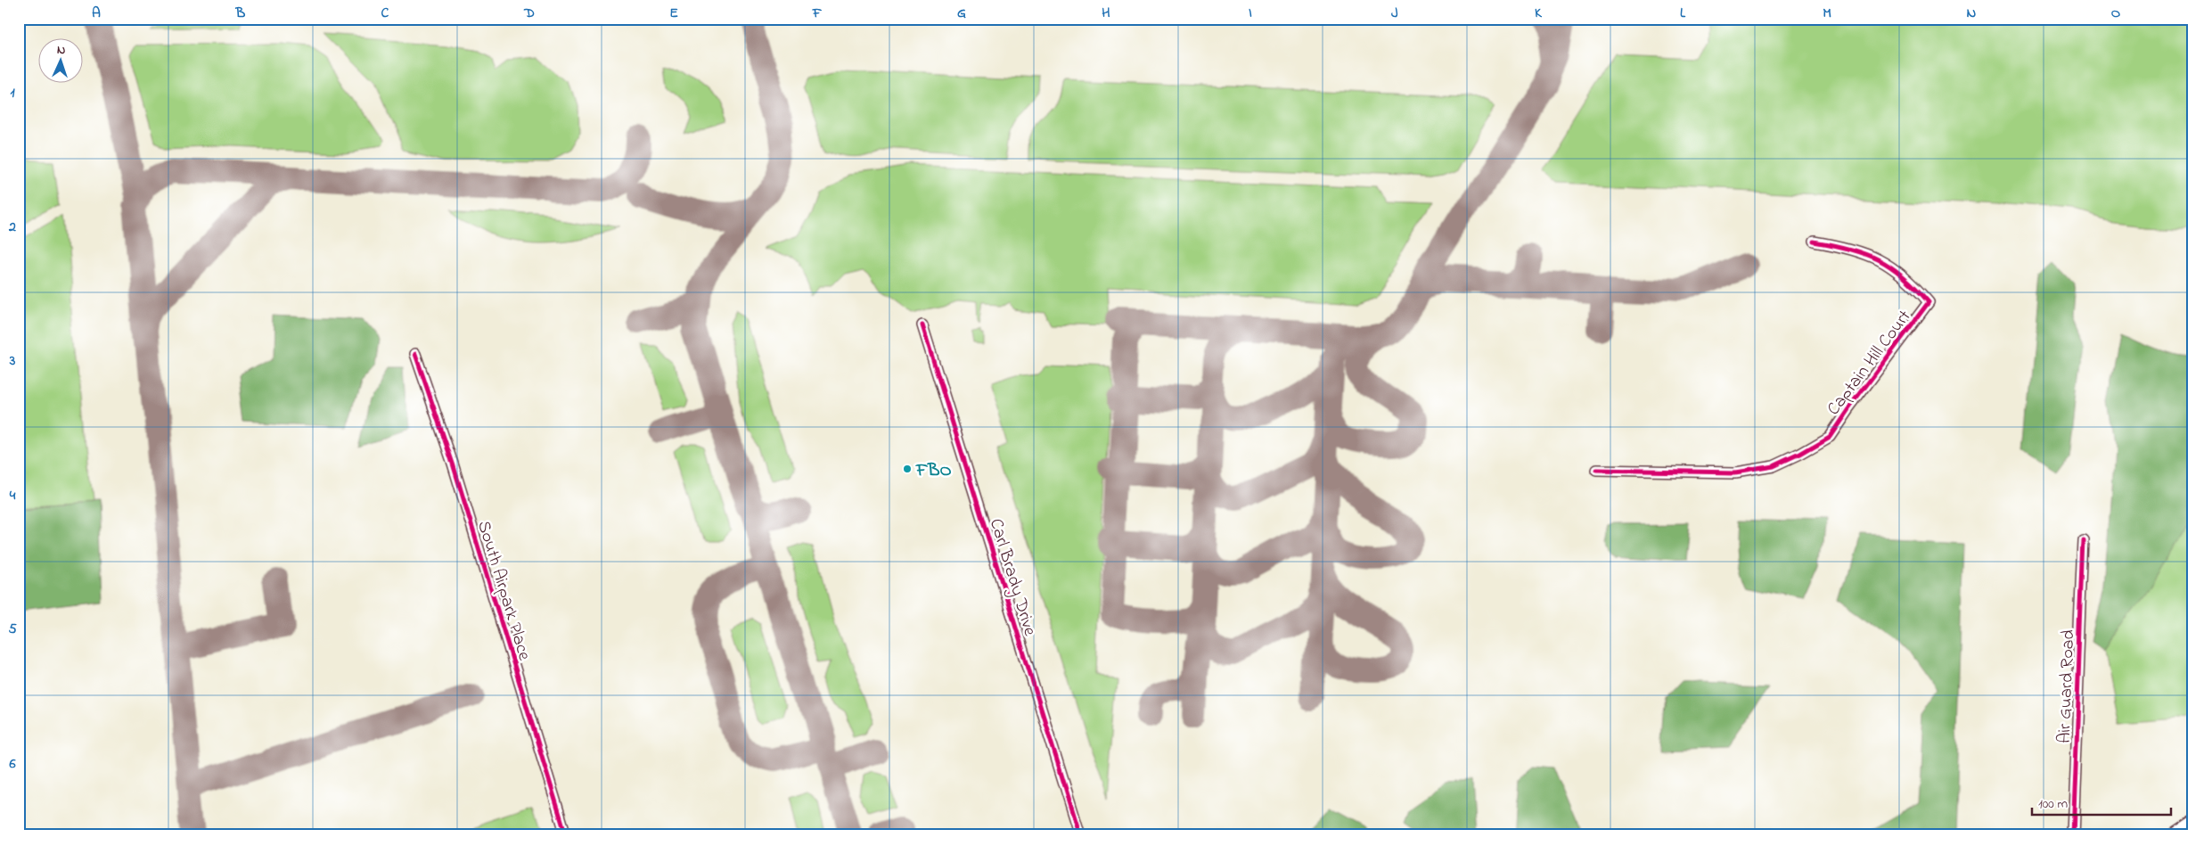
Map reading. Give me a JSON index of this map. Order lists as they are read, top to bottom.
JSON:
{
  "streets": {
    "street": [
      "Captain Hill Court",
      "Carl Brady Drive",
      "South Airpark Place",
      "Air Guard Road"
    ]
  },
  "places": ["FBO"],
  "scale_bar": "100 m",
  "north": "top",
  "grid": {
    "columns": [
      "A",
      "B",
      "C",
      "D",
      "E",
      "F",
      "G",
      "H",
      "I",
      "J",
      "K",
      "L",
      "M",
      "N",
      "O"
    ],
    "rows": [
      "1",
      "2",
      "3",
      "4",
      "5",
      "6"
    ]
  }
}
